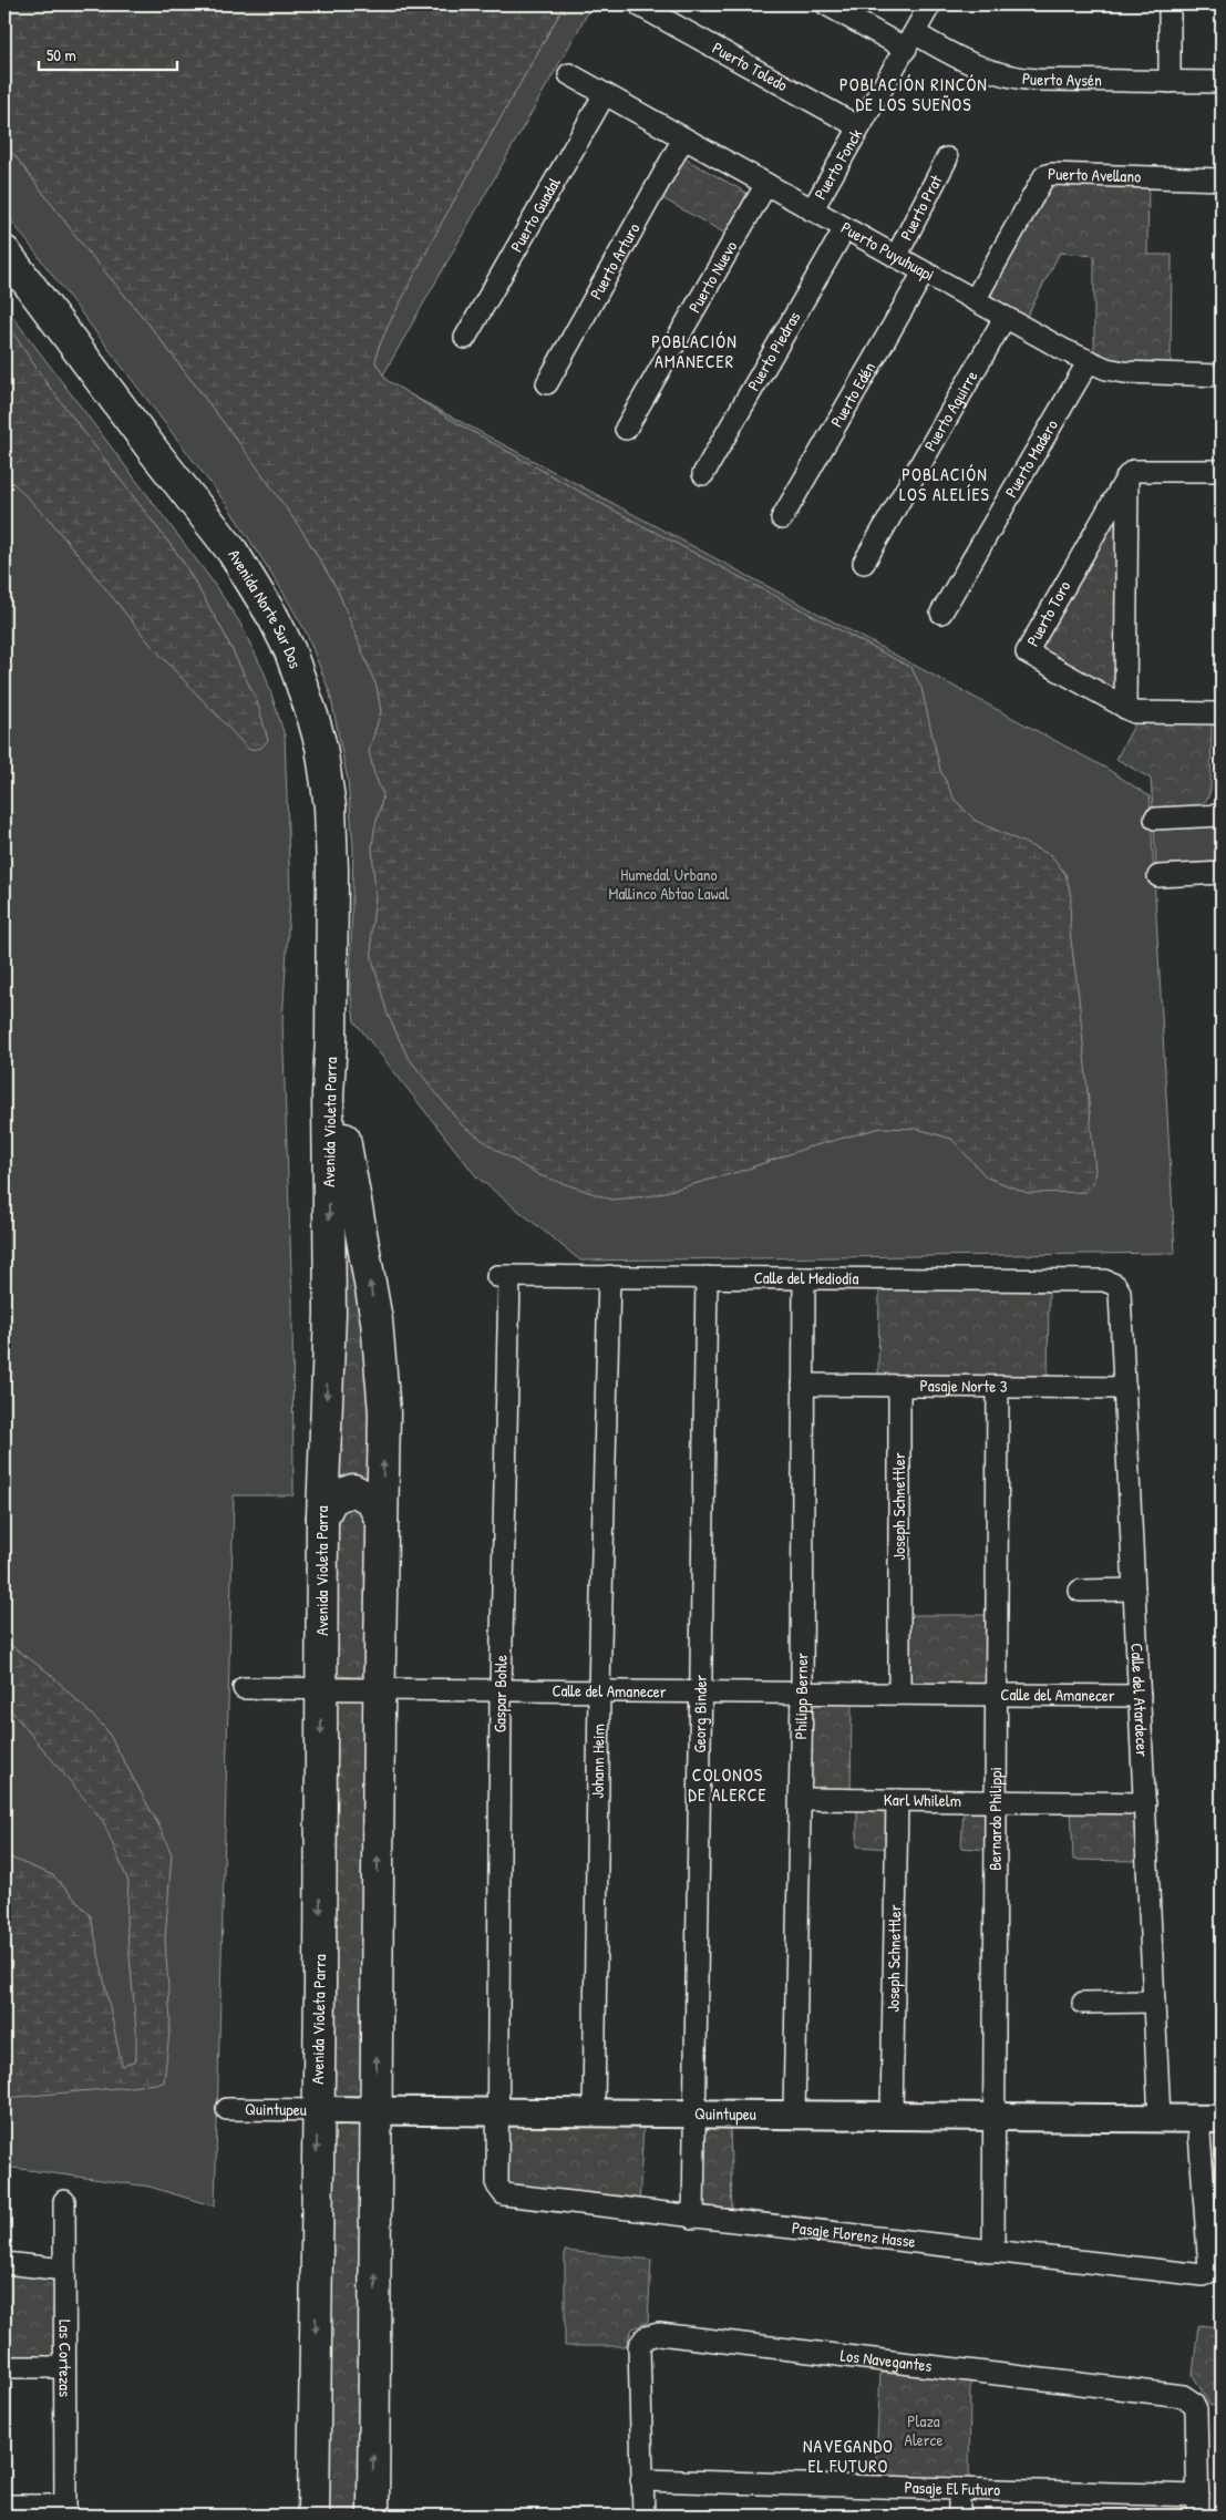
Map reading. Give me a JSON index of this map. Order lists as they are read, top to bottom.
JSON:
{
  "streets": {
    "main road": ["Avenida Norte Sur Dos", "Avenida Violeta Parra"],
    "street": [
      "Puerto Toledo",
      "Puerto Aysén",
      "Puerto Fonck",
      "Puerto Avellano",
      "Puerto Prat",
      "Puerto Guadal",
      "Puerto Puyuhuapi",
      "Puerto Arturo",
      "Puerto Nuevo",
      "Puerto Piedras",
      "Puerto Edén",
      "Puerto Aguirre",
      "Puerto Madero",
      "Puerto Toro",
      "Calle del Mediodía",
      "Pasaje Norte 3",
      "Joseph Schnettler",
      "Calle del Amanecer",
      "Gaspar Bohle",
      "Philipp Berner",
      "Calle del Atardecer",
      "Georg Binder",
      "Johann Heim",
      "Karl Whilelm",
      "Bernardo Philippi",
      "Quintupeu",
      "Pasaje Florenz Hasse",
      "Las Cortezas",
      "Los Navegantes",
      "Pasaje El Futuro"
    ]
  },
  "crossings": [
    ["Puerto Toledo", "Puerto Fonck"],
    ["Puerto Aysén", "Puerto Fonck"],
    ["Puerto Fonck", "Puerto Puyuhuapi"],
    ["Puerto Avellano", "Puerto Puyuhuapi"],
    ["Puerto Prat", "Puerto Puyuhuapi"],
    ["Puerto Guadal", "Puerto Puyuhuapi"],
    ["Puerto Puyuhuapi", "Puerto Arturo"],
    ["Puerto Puyuhuapi", "Puerto Nuevo"],
    ["Puerto Puyuhuapi", "Puerto Piedras"],
    ["Puerto Puyuhuapi", "Puerto Edén"],
    ["Puerto Puyuhuapi", "Puerto Aguirre"],
    ["Puerto Puyuhuapi", "Puerto Madero"],
    ["Avenida Norte Sur Dos", "Avenida Violeta Parra"],
    ["Avenida Violeta Parra", "Calle del Amanecer"],
    ["Avenida Violeta Parra", "Quintupeu"],
    ["Calle del Mediodía", "Gaspar Bohle"],
    ["Calle del Mediodía", "Philipp Berner"],
    ["Calle del Mediodía", "Calle del Atardecer"],
    ["Calle del Mediodía", "Georg Binder"],
    ["Calle del Mediodía", "Johann Heim"],
    ["Pasaje Norte 3", "Joseph Schnettler"],
    ["Pasaje Norte 3", "Philipp Berner"],
    ["Pasaje Norte 3", "Calle del Atardecer"],
    ["Pasaje Norte 3", "Bernardo Philippi"],
    ["Joseph Schnettler", "Calle del Amanecer"],
    ["Joseph Schnettler", "Karl Whilelm"],
    ["Joseph Schnettler", "Quintupeu"],
    ["Calle del Amanecer", "Gaspar Bohle"],
    ["Calle del Amanecer", "Philipp Berner"],
    ["Calle del Amanecer", "Calle del Atardecer"],
    ["Calle del Amanecer", "Georg Binder"],
    ["Calle del Amanecer", "Johann Heim"],
    ["Calle del Amanecer", "Bernardo Philippi"],
    ["Gaspar Bohle", "Quintupeu"],
    ["Gaspar Bohle", "Pasaje Florenz Hasse"],
    ["Philipp Berner", "Karl Whilelm"],
    ["Philipp Berner", "Quintupeu"],
    ["Calle del Atardecer", "Karl Whilelm"],
    ["Calle del Atardecer", "Quintupeu"],
    ["Georg Binder", "Quintupeu"],
    ["Georg Binder", "Pasaje Florenz Hasse"],
    ["Johann Heim", "Quintupeu"],
    ["Karl Whilelm", "Bernardo Philippi"],
    ["Bernardo Philippi", "Quintupeu"],
    ["Bernardo Philippi", "Pasaje Florenz Hasse"],
    ["Quintupeu", "Pasaje Florenz Hasse"],
    ["Los Navegantes", "Pasaje El Futuro"]
  ],
  "districts": [
    "POBLACIÓN RINCÓN DE LOS SUEÑOS",
    "POBLACIÓN AMANECER",
    "POBLACIÓN LOS ALELÍES",
    "COLONOS DE ALERCE",
    "NAVEGANDO EL FUTURO"
  ],
  "parks": ["Humedal Urbano Mallinco Abtao Lawal", "Plaza Alerce"],
  "scale_bar": "50 m"
}
